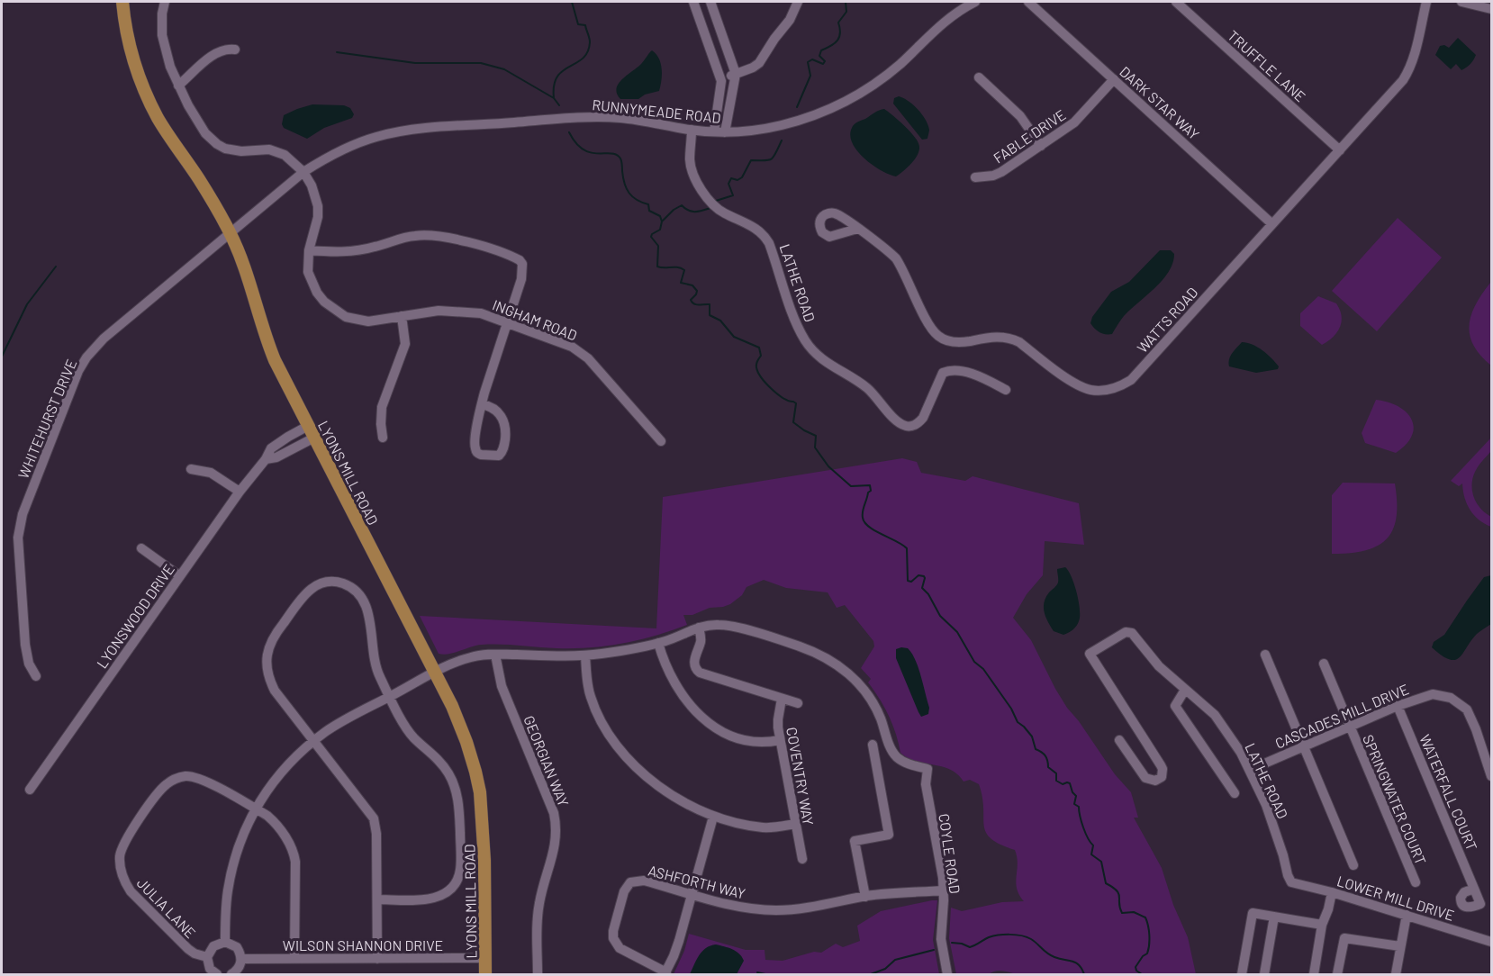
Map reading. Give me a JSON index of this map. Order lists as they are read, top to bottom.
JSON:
{
  "streets": {
    "main road": ["LYONS MILL ROAD"],
    "street": [
      "TRUFFLE LANE",
      "DARK STAR WAY",
      "RUNNYMEADE ROAD",
      "FABLE DRIVE",
      "LATHE ROAD",
      "INGHAM ROAD",
      "WATTS ROAD",
      "WHITEHURST DRIVE",
      "LYONSWOOD DRIVE",
      "CASCADES MILL DRIVE",
      "GEORGIAN WAY",
      "COVENTRY WAY",
      "WATERFALL COURT",
      "SPRINGWATER COURT",
      "COYLE ROAD",
      "ASHFORTH WAY",
      "LOWER MILL DRIVE",
      "JULIA LANE",
      "WILSON SHANNON DRIVE"
    ]
  },
  "crossings": [
    ["TRUFFLE LANE", "WATTS ROAD"],
    ["DARK STAR WAY", "FABLE DRIVE"],
    ["DARK STAR WAY", "WATTS ROAD"],
    ["RUNNYMEADE ROAD", "LATHE ROAD"],
    ["RUNNYMEADE ROAD", "INGHAM ROAD"],
    ["RUNNYMEADE ROAD", "WHITEHURST DRIVE"],
    ["RUNNYMEADE ROAD", "LYONS MILL ROAD"],
    ["LATHE ROAD", "CASCADES MILL DRIVE"],
    ["LATHE ROAD", "LOWER MILL DRIVE"],
    ["WHITEHURST DRIVE", "LYONS MILL ROAD"],
    ["LYONS MILL ROAD", "LYONSWOOD DRIVE"],
    ["LYONS MILL ROAD", "WILSON SHANNON DRIVE"],
    ["CASCADES MILL DRIVE", "WATERFALL COURT"],
    ["CASCADES MILL DRIVE", "SPRINGWATER COURT"],
    ["COYLE ROAD", "ASHFORTH WAY"],
    ["JULIA LANE", "WILSON SHANNON DRIVE"]
  ]
}
